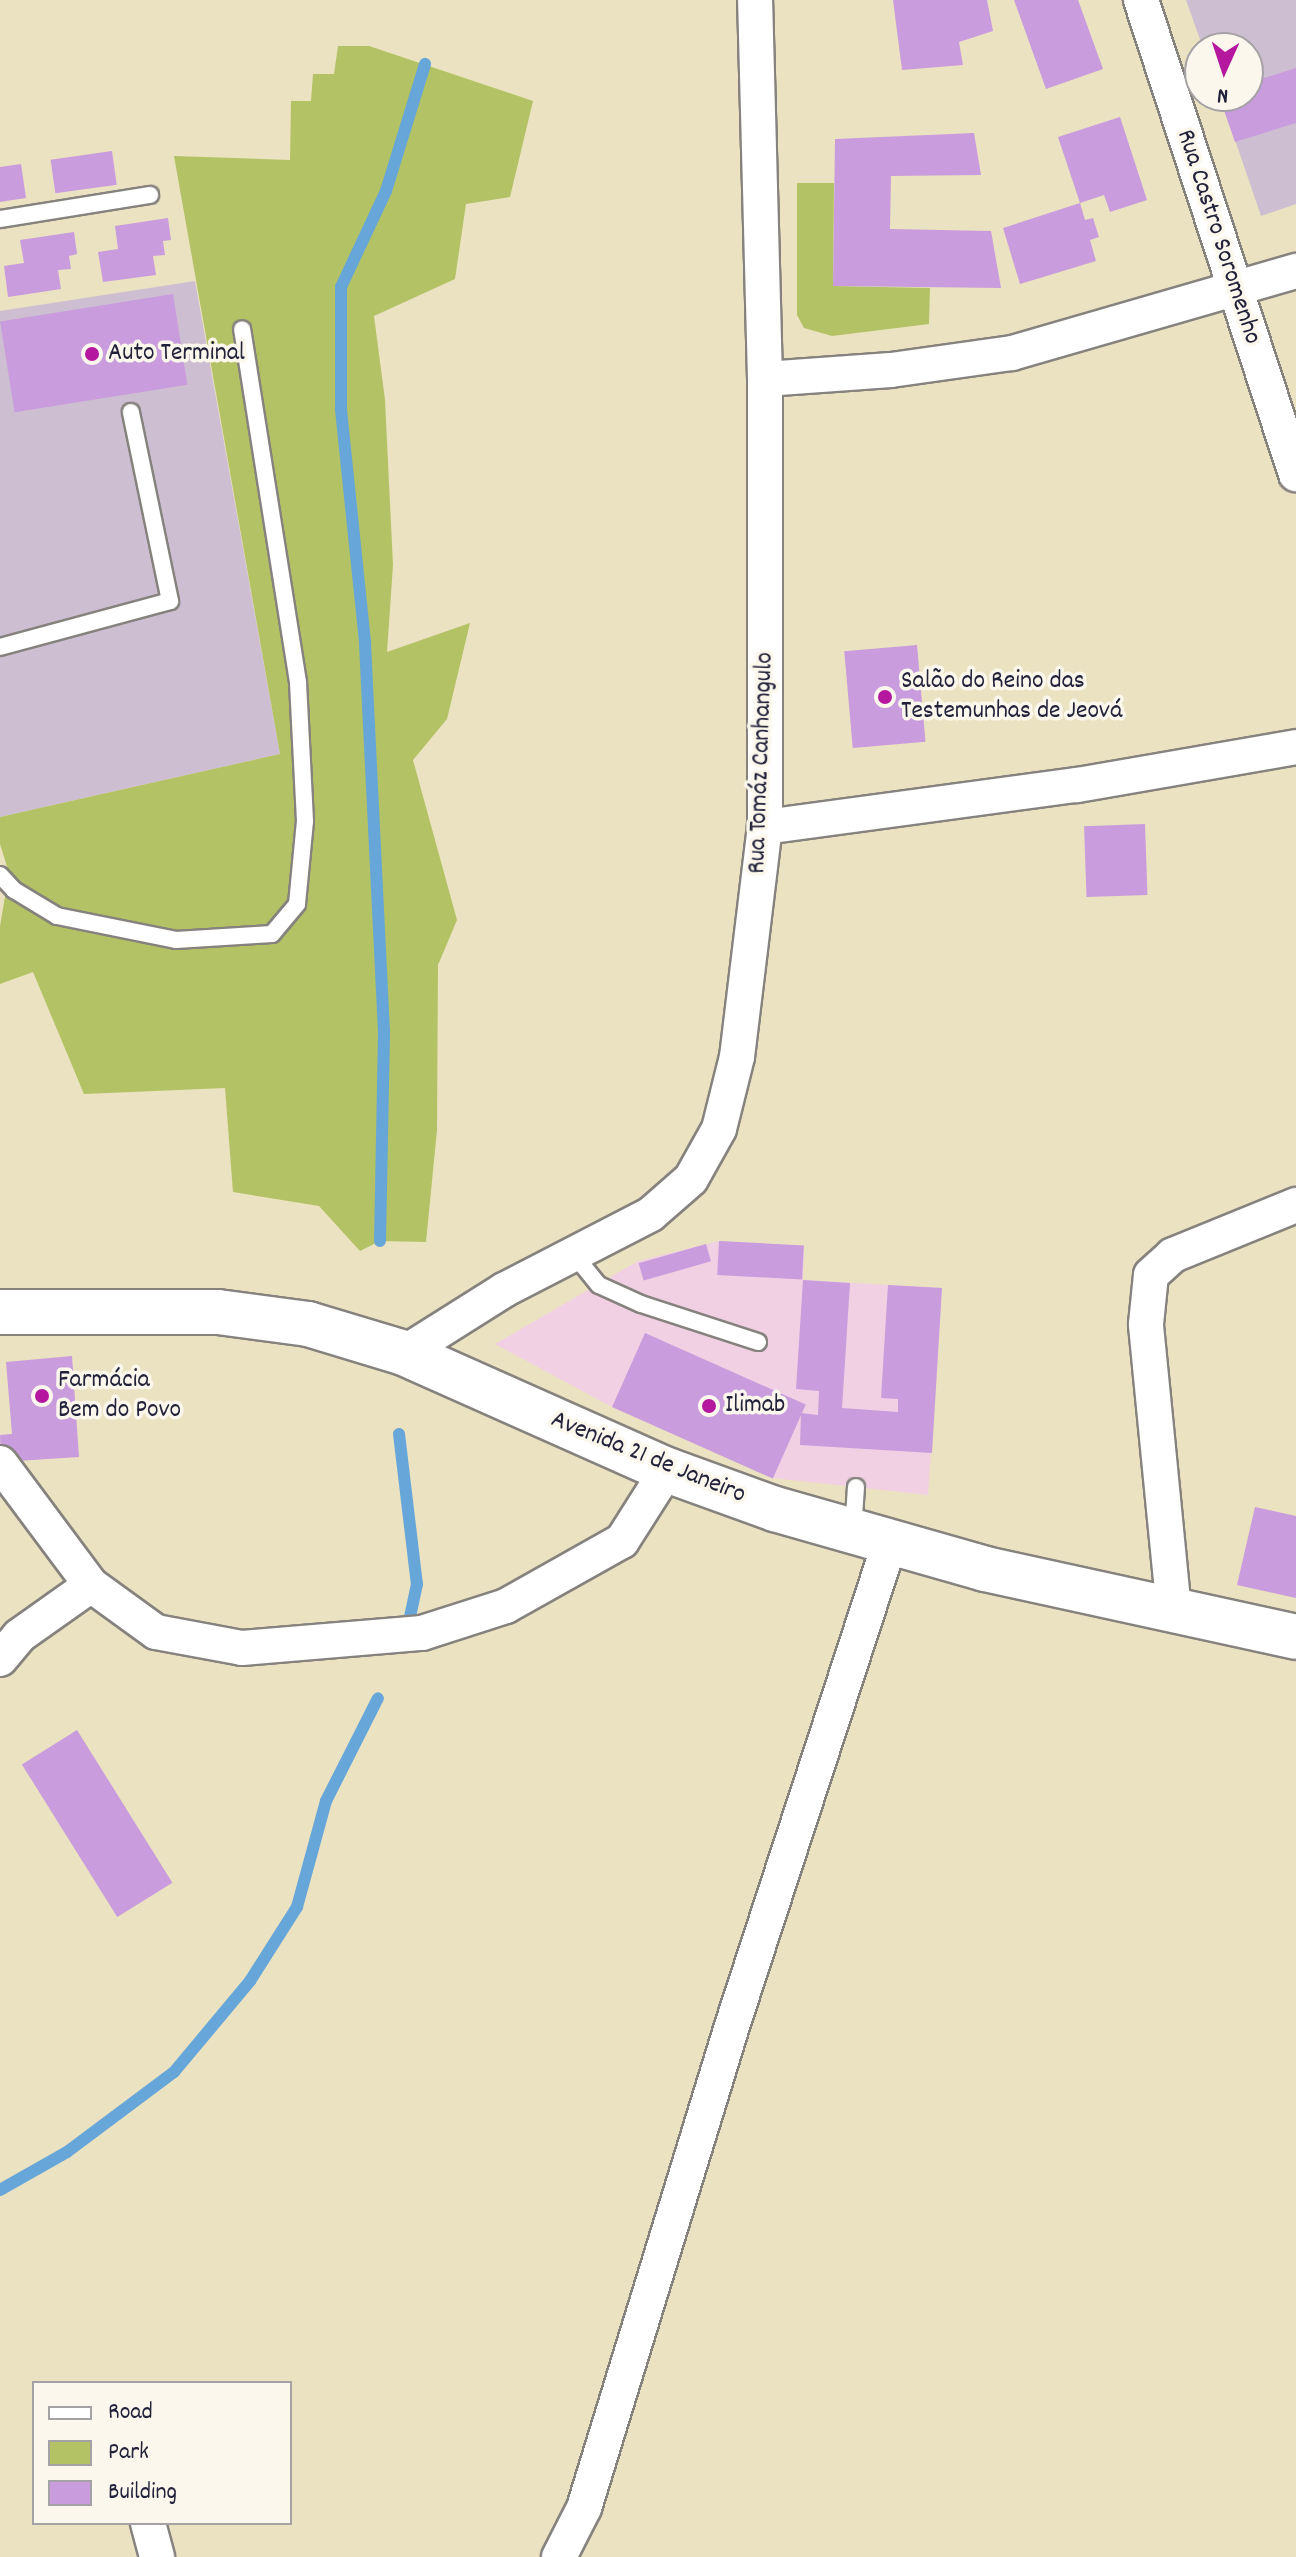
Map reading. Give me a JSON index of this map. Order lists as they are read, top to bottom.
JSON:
{
  "streets": {
    "main road": ["Avenida 21 de Janeiro"],
    "street": ["Rua Castro Soromenho", "Rua Tomáz Canhangulo"]
  },
  "crossings": [
    ["Rua Tomáz Canhangulo", "Avenida 21 de Janeiro"]
  ],
  "places": [
    "Auto Terminal",
    "Salão do Reino das Testemunhas de Jeová",
    "Farmácia Bem do Povo",
    "Ilimab"
  ],
  "legend": ["Road", "Park", "Building"],
  "north": "bottom"
}
